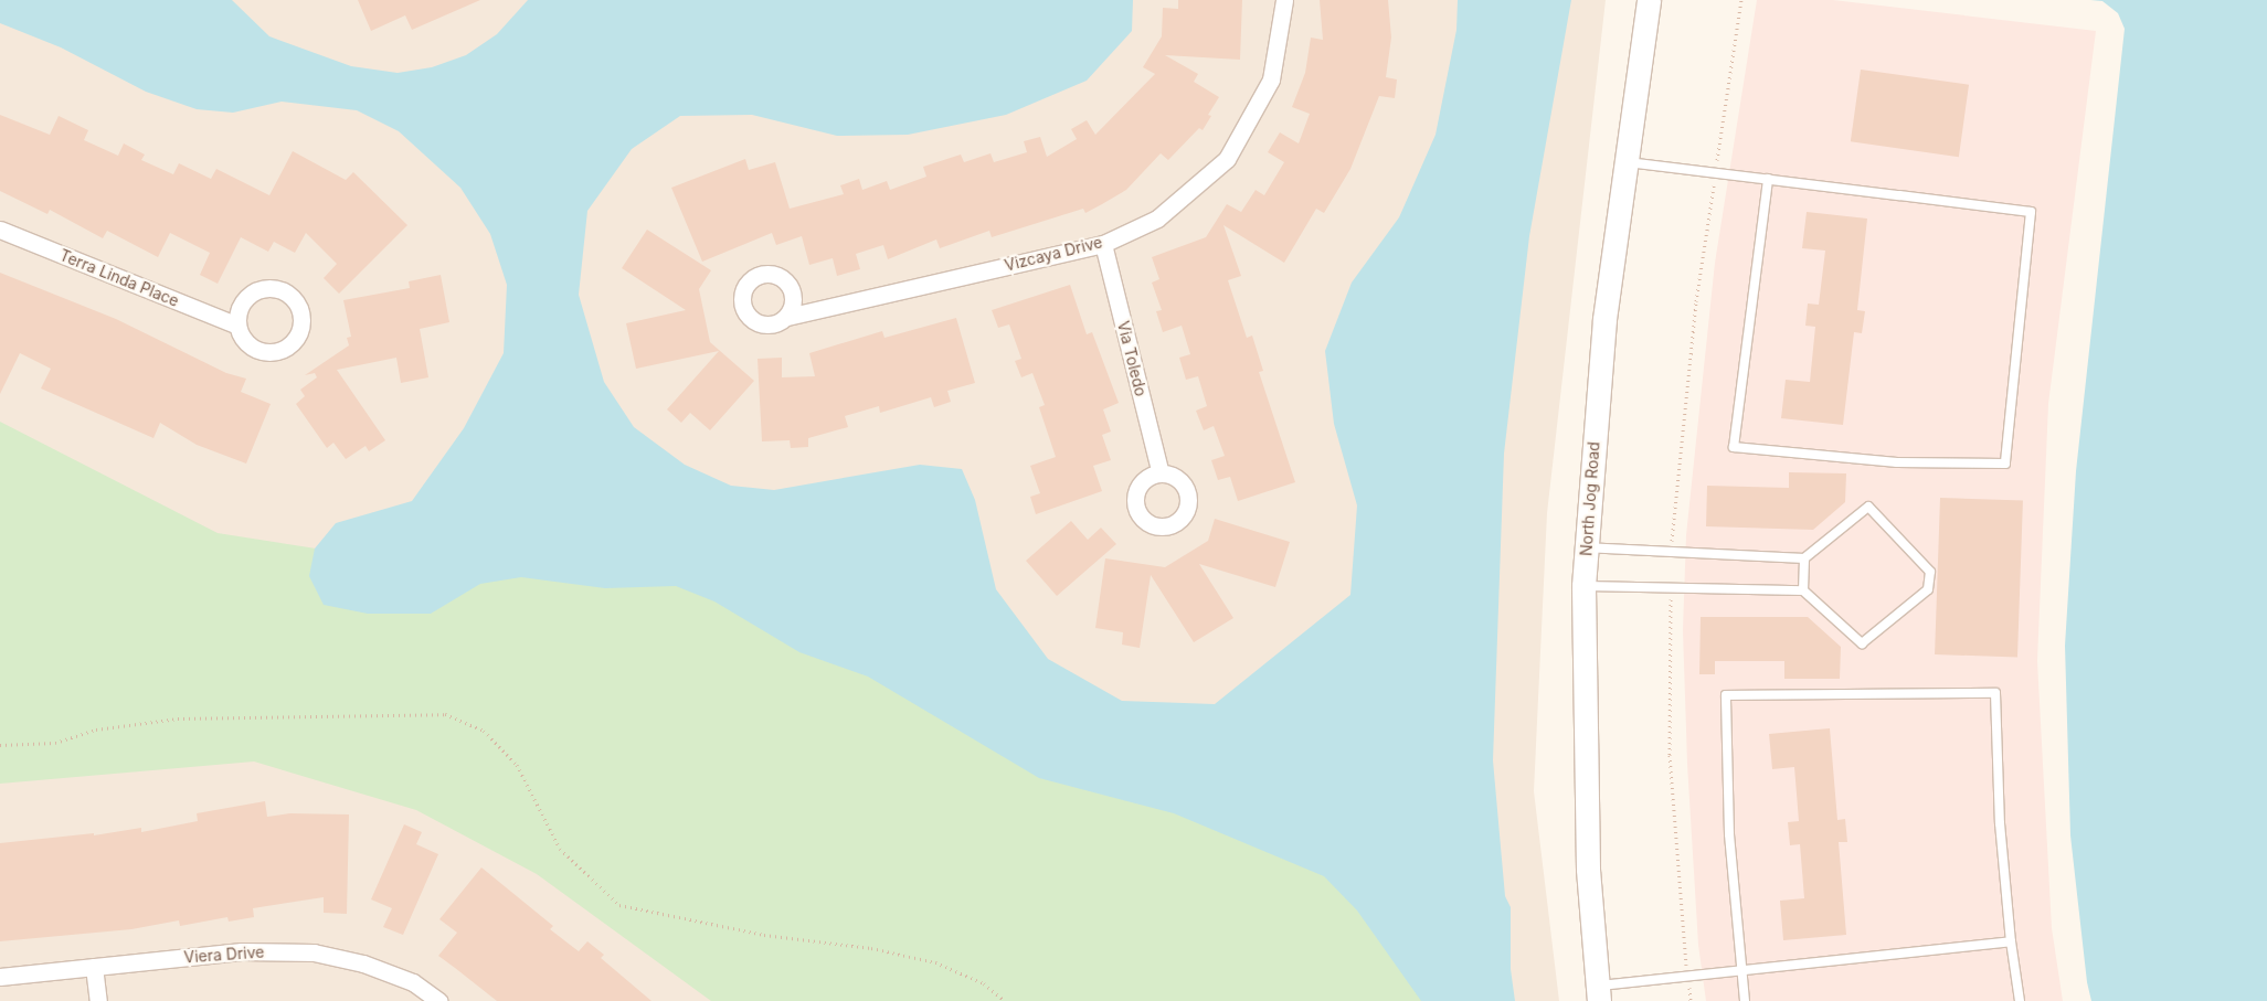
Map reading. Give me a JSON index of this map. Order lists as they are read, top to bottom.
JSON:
{
  "streets": {
    "street": [
      "Vizcaya Drive",
      "Terra Linda Place",
      "Via Toledo",
      "North Jog Road",
      "Viera Drive"
    ]
  },
  "crossings": [
    ["Vizcaya Drive", "Via Toledo"]
  ]
}
